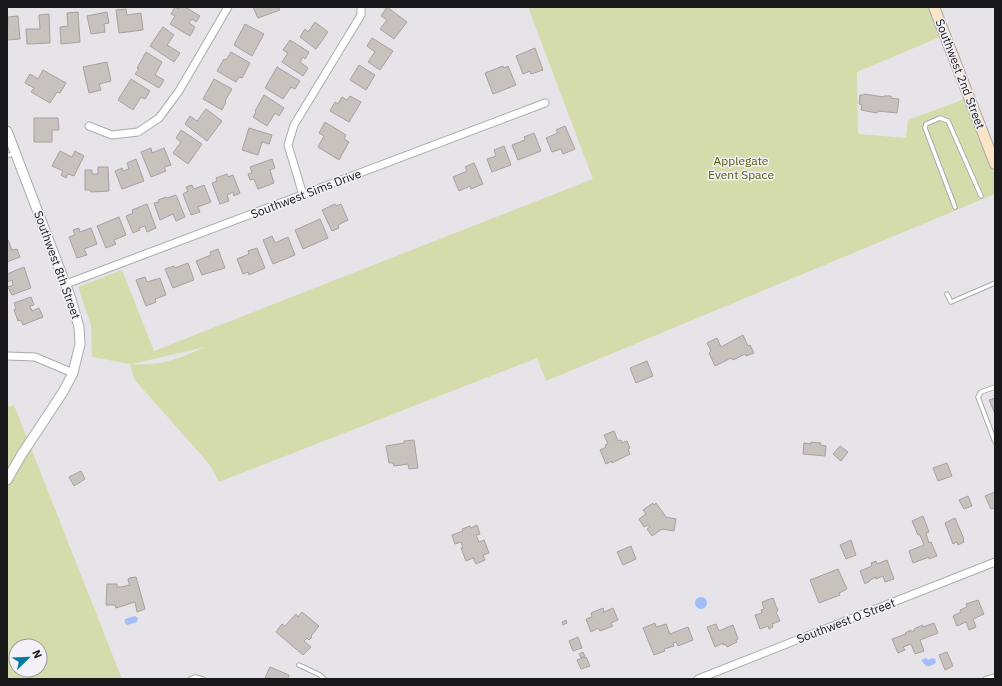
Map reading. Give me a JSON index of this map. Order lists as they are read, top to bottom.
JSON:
{
  "streets": {
    "main road": ["Southwest 2nd Street"],
    "street": ["Southwest Sims Drive", "Southwest 8th Street", "Southwest O Street"]
  },
  "crossings": [
    ["Southwest Sims Drive", "Southwest 8th Street"]
  ],
  "parks": ["Applegate Event Space"],
  "north": "top right"
}
